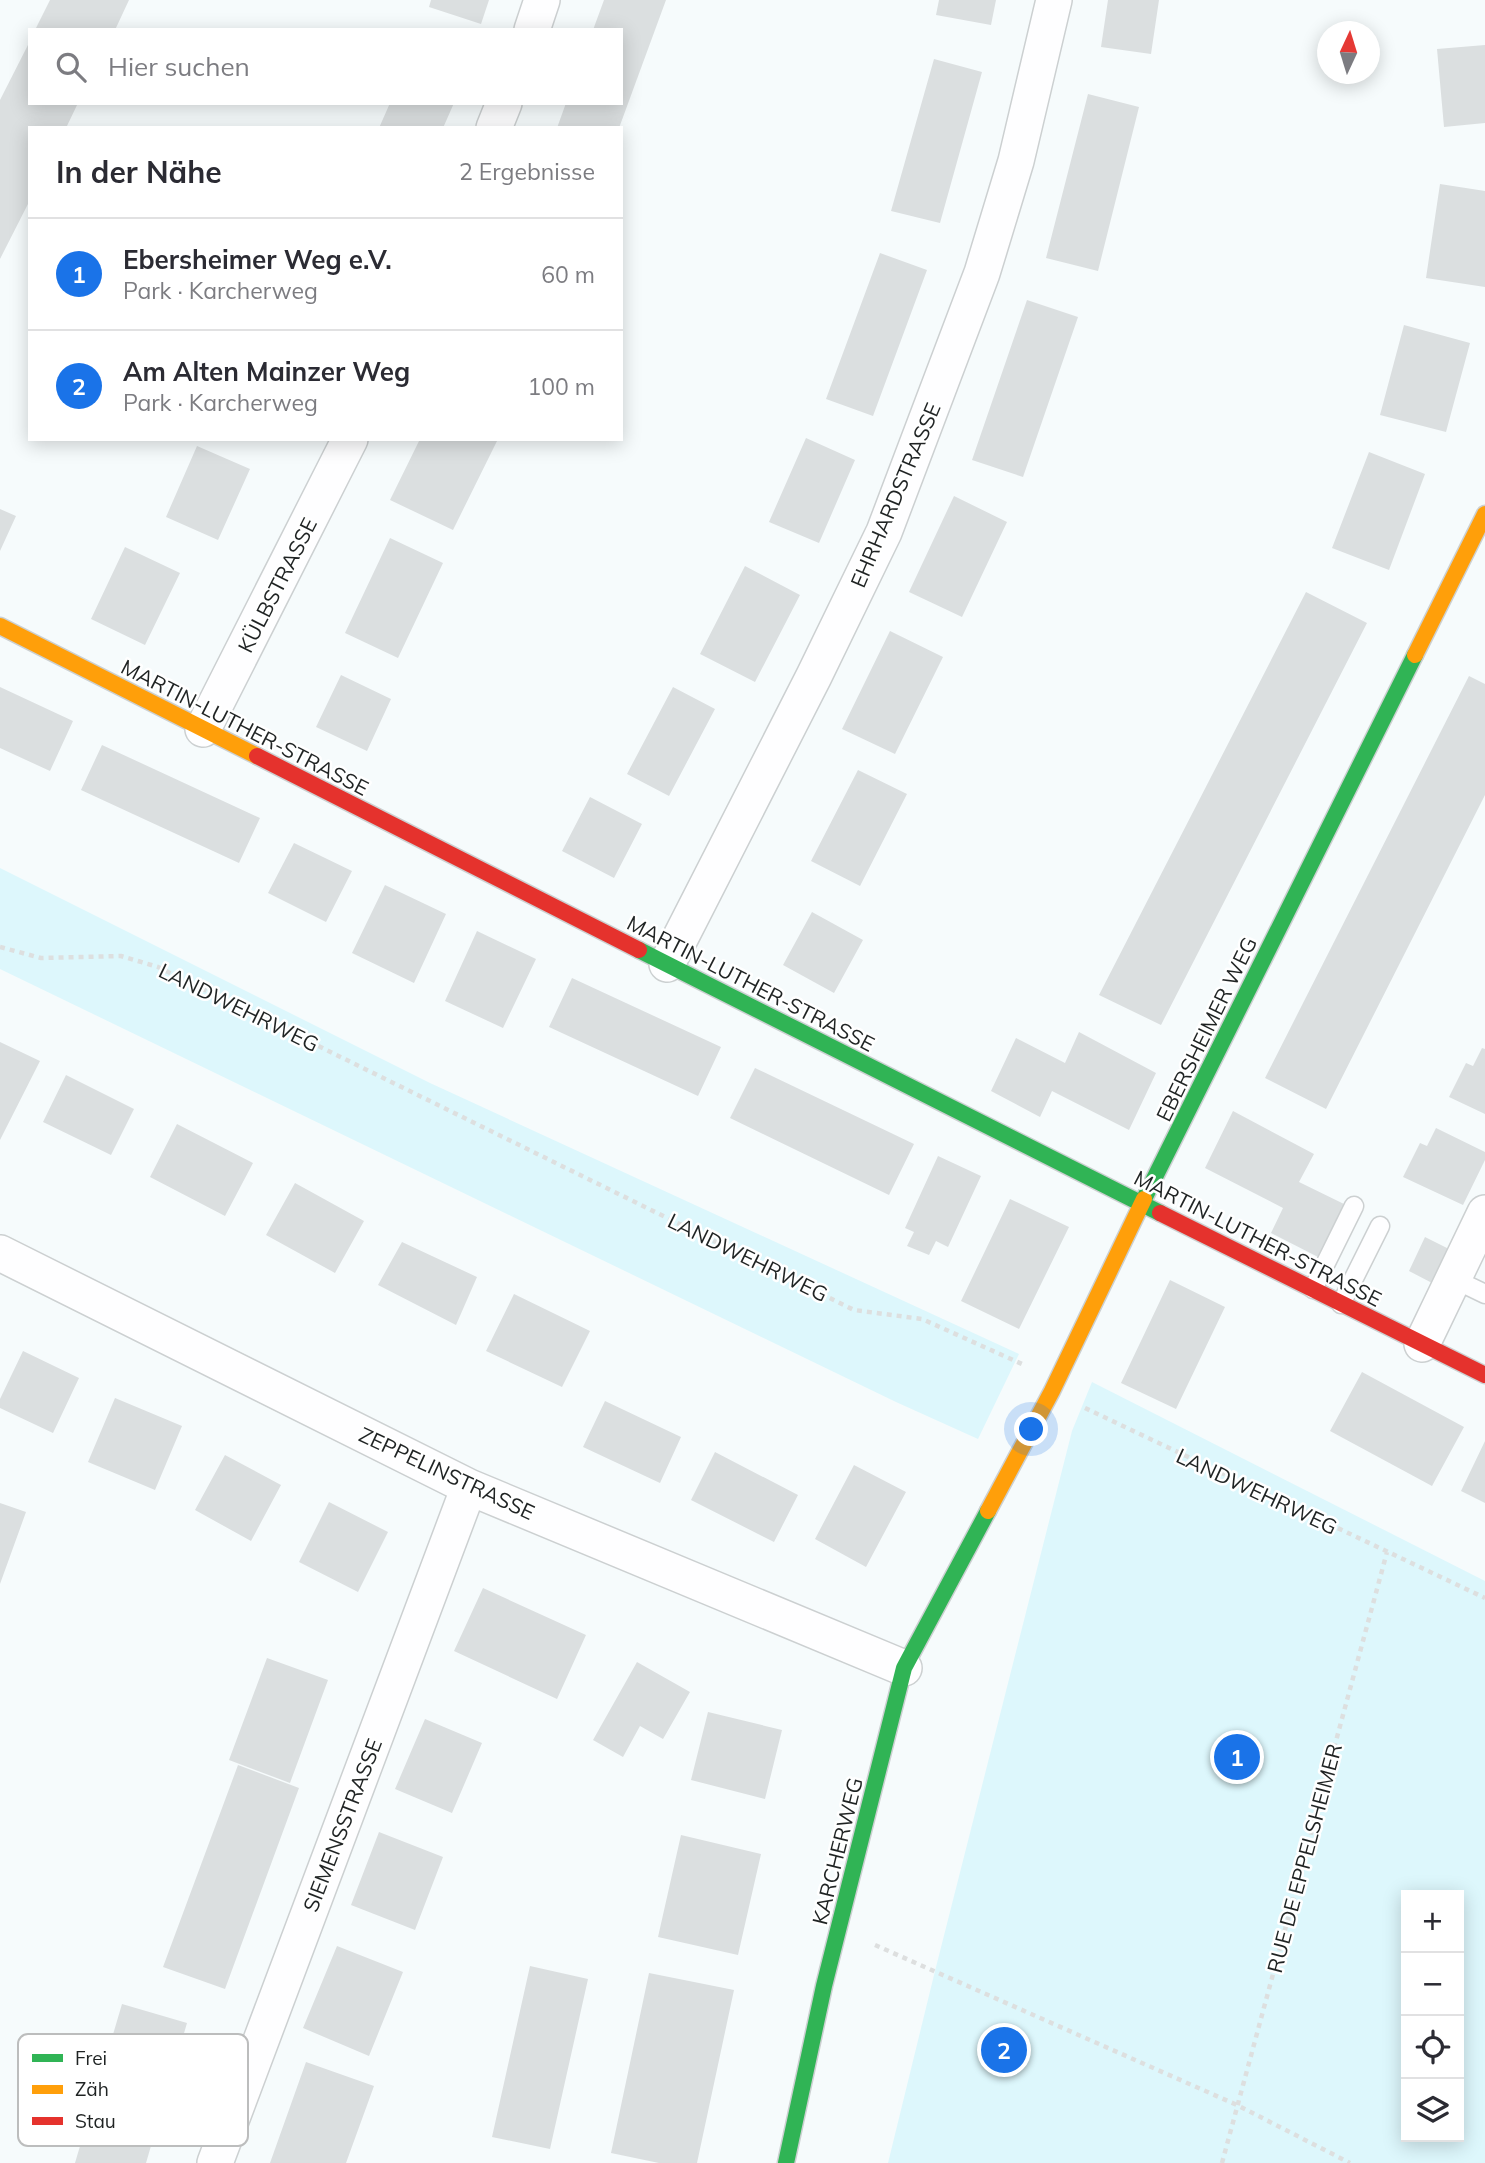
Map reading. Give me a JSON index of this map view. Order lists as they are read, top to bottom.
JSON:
{
  "streets": {
    "street": [
      "EHRHARDSTRASSE",
      "KÜLBSTRASSE",
      "MARTIN-LUTHER-STRASSE",
      "EBERSHEIMER WEG",
      "ZEPPELINSTRASSE",
      "SIEMENSSTRASSE",
      "KARCHERWEG"
    ],
    "path": ["LANDWEHRWEG", "RUE DE EPPELSHEIMER"]
  },
  "crossings": [
    ["EHRHARDSTRASSE", "MARTIN-LUTHER-STRASSE"],
    ["KÜLBSTRASSE", "MARTIN-LUTHER-STRASSE"],
    ["MARTIN-LUTHER-STRASSE", "EBERSHEIMER WEG"],
    ["LANDWEHRWEG", "EBERSHEIMER WEG"],
    ["LANDWEHRWEG", "RUE DE EPPELSHEIMER"],
    ["EBERSHEIMER WEG", "KARCHERWEG"],
    ["ZEPPELINSTRASSE", "SIEMENSSTRASSE"],
    ["ZEPPELINSTRASSE", "KARCHERWEG"]
  ],
  "legend": ["Frei", "Zäh", "Stau"],
  "north": "top",
  "page": {
    "search": "Hier suchen",
    "heading": ["In der Nähe", "2 Ergebnisse"],
    "list": [
      {
        "mark": "1",
        "name": "Ebersheimer Weg e.V.",
        "note": "Park · Karcherweg",
        "value": "60 m"
      },
      {
        "mark": "2",
        "name": "Am Alten Mainzer Weg",
        "note": "Park · Karcherweg",
        "value": "100 m"
      }
    ],
    "pins": ["1", "2"],
    "map_buttons": ["+", "−"]
  }
}
